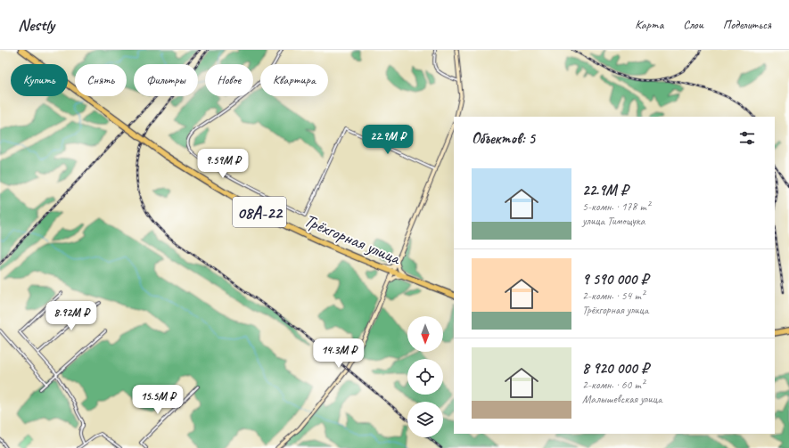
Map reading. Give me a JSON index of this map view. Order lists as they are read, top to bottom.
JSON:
{
  "streets": {
    "highway": ["08А-22", "Трёхгорная улица"]
  },
  "north": "bottom",
  "page": {
    "header": "Nestly",
    "nav": ["Карта", "Слои", "Поделиться"],
    "chip": [
      "Купить",
      "Снять",
      "Фильтры",
      "Новое",
      "Квартира"
    ],
    "heading": "Объектов: 5",
    "price": [
      "22.9M ₽",
      "9.59M ₽",
      "8.92M ₽",
      "14.3M ₽",
      "15.5M ₽"
    ],
    "list": [
      {
        "name": "22.9M ₽",
        "note": "5-комн. · 178 m² · улица Тимощука"
      },
      {
        "name": "9 590 000 ₽",
        "note": "2-комн. · 54 m² · Трёхгорная улица"
      },
      {
        "name": "8 920 000 ₽",
        "note": "2-комн. · 60 m² · Малышевская улица"
      }
    ]
  }
}
